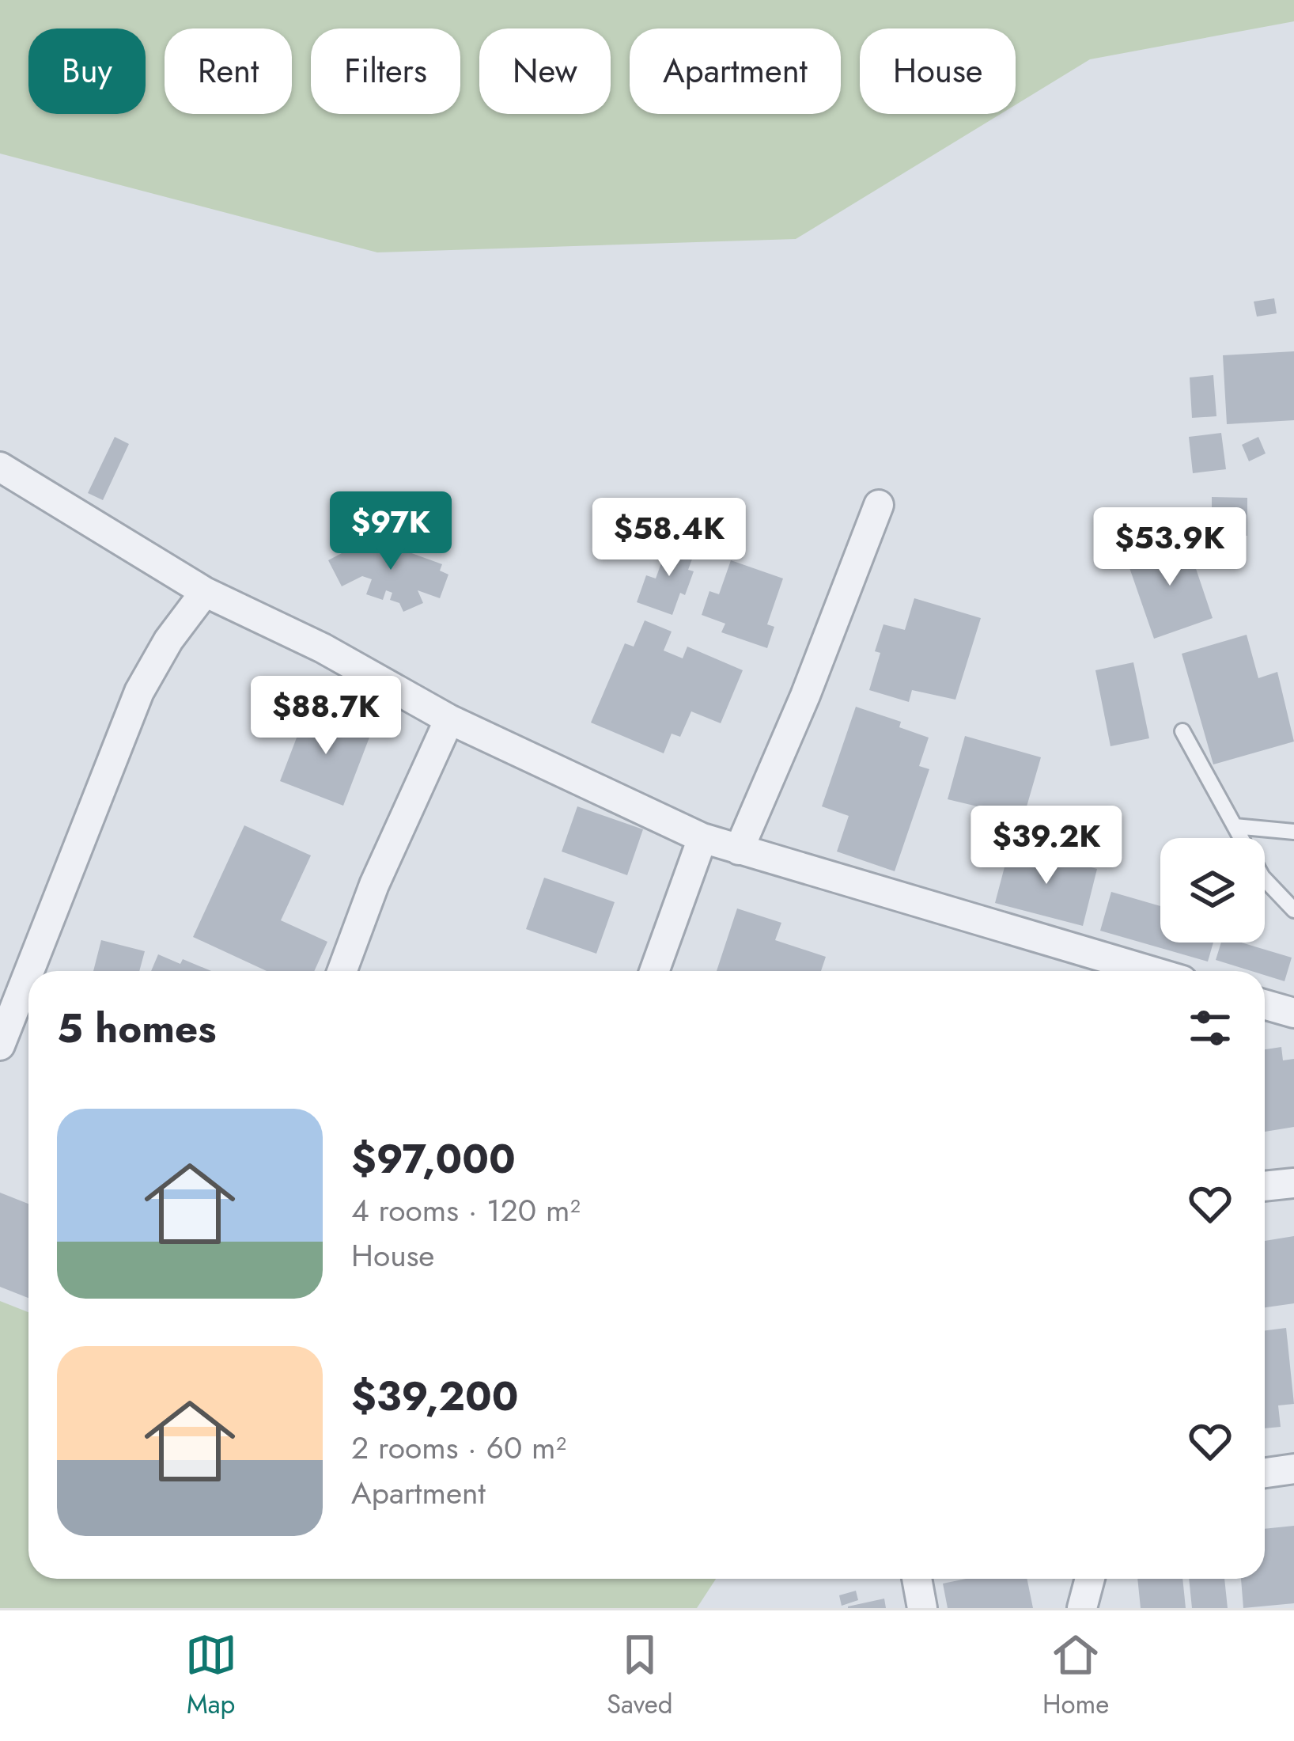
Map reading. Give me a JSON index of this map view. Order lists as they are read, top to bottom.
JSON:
{
  "page": {
    "chip": [
      "Buy",
      "Rent",
      "Filters",
      "New",
      "Apartment",
      "House"
    ],
    "price": [
      "$97K",
      "$58.4K",
      "$53.9K",
      "$88.7K",
      "$39.2K"
    ],
    "heading": "5 homes",
    "list": [
      {
        "name": "$97,000",
        "note": "4 rooms · 120 m² · House"
      },
      {
        "name": "$39,200",
        "note": "2 rooms · 60 m² · Apartment"
      }
    ],
    "tabs": ["Map", "Saved", "Home"]
  }
}
